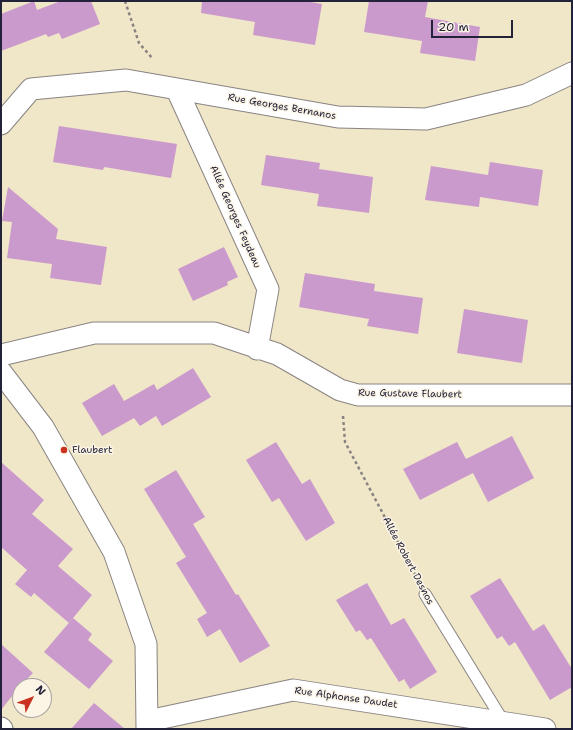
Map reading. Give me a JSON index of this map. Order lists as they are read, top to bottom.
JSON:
{
  "streets": {
    "street": [
      "Rue Georges Bernanos",
      "Allée Georges Feydeau",
      "Rue Gustave Flaubert",
      "Rue Alphonse Daudet"
    ],
    "lane": ["Allée Robert Desnos"]
  },
  "crossings": [
    ["Rue Georges Bernanos", "Allée Georges Feydeau"],
    ["Allée Georges Feydeau", "Rue Gustave Flaubert"],
    ["Rue Gustave Flaubert", "Allée Robert Desnos"],
    ["Allée Robert Desnos", "Rue Alphonse Daudet"]
  ],
  "places": ["Flaubert"],
  "scale_bar": "20 m",
  "north": "top right"
}
